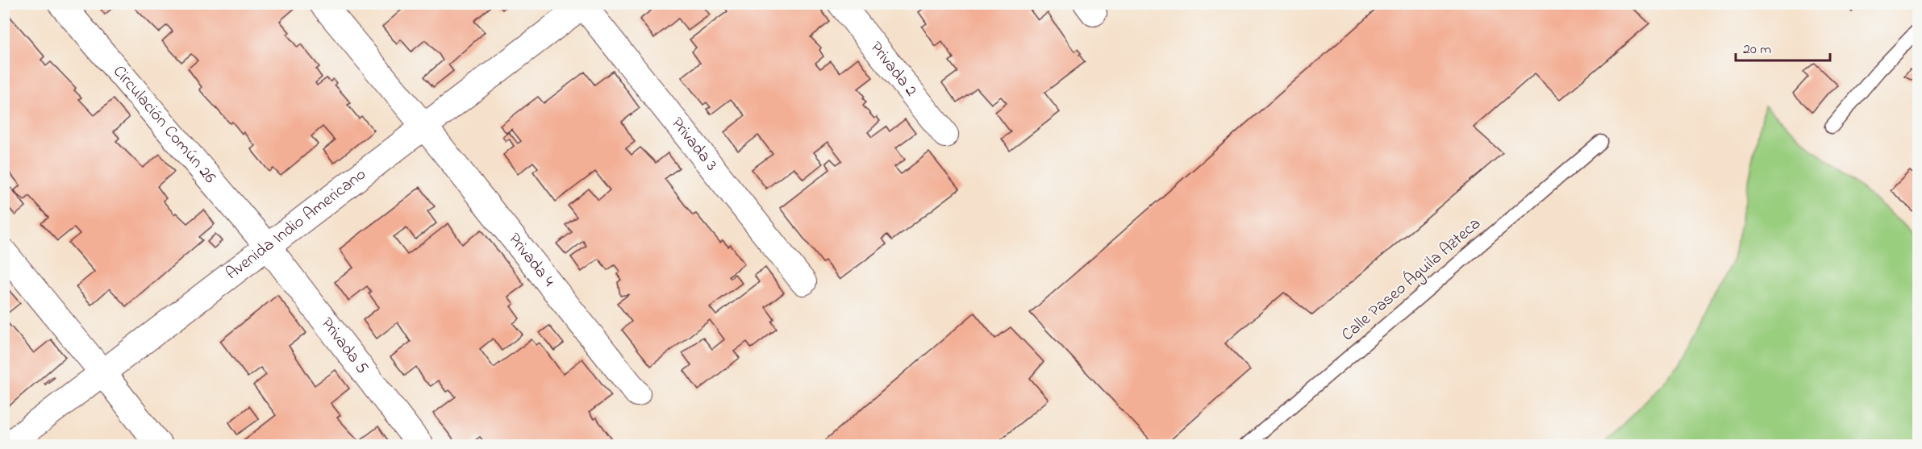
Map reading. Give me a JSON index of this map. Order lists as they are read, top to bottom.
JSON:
{
  "streets": {
    "street": [
      "Privada 2",
      "Circulación Común 26",
      "Privada 3",
      "Avenida Indio Americano",
      "Privada 4",
      "Privada 5"
    ],
    "lane": ["Calle Paseo Águila Azteca"]
  },
  "crossings": [
    ["Circulación Común 26", "Avenida Indio Americano"],
    ["Circulación Común 26", "Privada 5"],
    ["Privada 3", "Avenida Indio Americano"],
    ["Avenida Indio Americano", "Privada 4"],
    ["Avenida Indio Americano", "Privada 5"]
  ],
  "scale_bar": "20 m"
}
